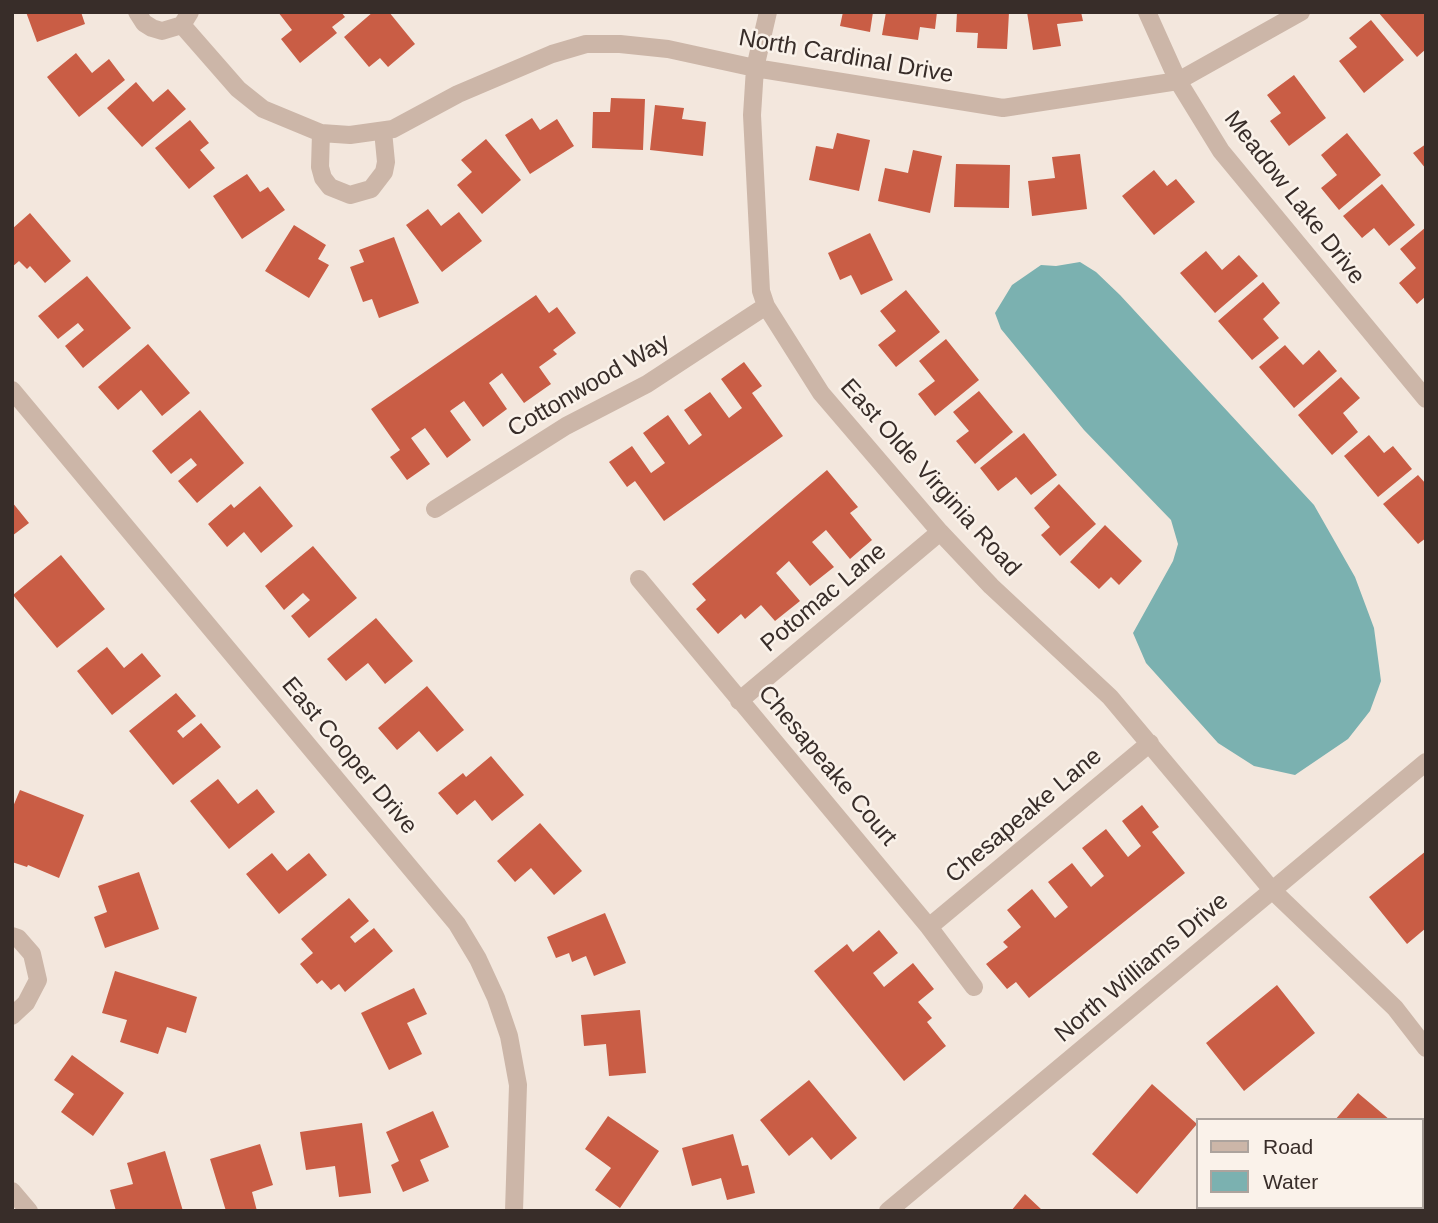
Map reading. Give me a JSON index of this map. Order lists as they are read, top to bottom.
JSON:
{
  "streets": {
    "street": [
      "North Cardinal Drive",
      "Meadow Lake Drive",
      "Cottonwood Way",
      "East Olde Virginia Road",
      "Potomac Lane",
      "East Cooper Drive",
      "Chesapeake Court",
      "Chesapeake Lane",
      "North Williams Drive"
    ]
  },
  "crossings": [
    ["North Cardinal Drive", "Meadow Lake Drive"],
    ["North Cardinal Drive", "East Olde Virginia Road"],
    ["Cottonwood Way", "East Olde Virginia Road"],
    ["East Olde Virginia Road", "Potomac Lane"],
    ["East Olde Virginia Road", "Chesapeake Lane"],
    ["East Olde Virginia Road", "North Williams Drive"],
    ["Potomac Lane", "Chesapeake Court"],
    ["Chesapeake Court", "Chesapeake Lane"]
  ],
  "legend": ["Road", "Water"]
}
